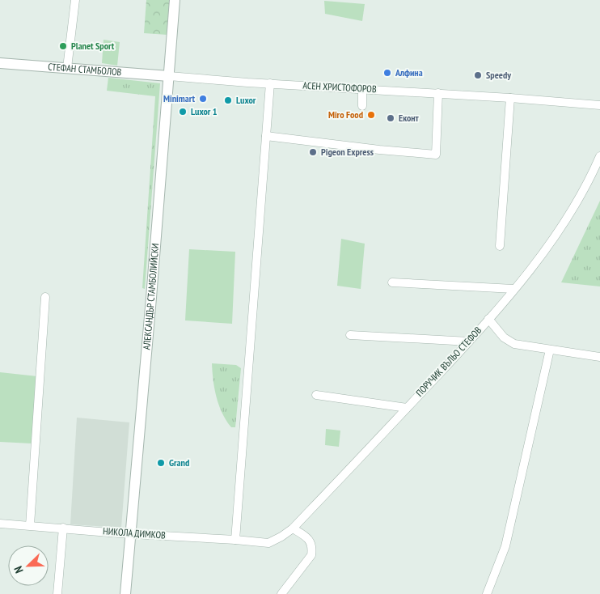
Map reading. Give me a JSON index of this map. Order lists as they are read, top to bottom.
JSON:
{
  "streets": {
    "street": [
      "СТЕФАН СТАМБОЛОВ",
      "АСЕН ХРИСТОФОРОВ",
      "АЛЕКСАНДЪР СТАМБОЛИЙСКИ",
      "ПОРУЧИК ВЪЛЬО СТЕФОВ",
      "НИКОЛА ДИМКОВ"
    ]
  },
  "crossings": [
    ["СТЕФАН СТАМБОЛОВ", "АСЕН ХРИСТОФОРОВ"],
    ["СТЕФАН СТАМБОЛОВ", "АЛЕКСАНДЪР СТАМБОЛИЙСКИ"],
    ["АСЕН ХРИСТОФОРОВ", "АЛЕКСАНДЪР СТАМБОЛИЙСКИ"],
    ["АЛЕКСАНДЪР СТАМБОЛИЙСКИ", "НИКОЛА ДИМКОВ"],
    ["ПОРУЧИК ВЪЛЬО СТЕФОВ", "НИКОЛА ДИМКОВ"]
  ],
  "places": [
    "Planet Sport",
    "Алфина",
    "Speedy",
    "Minimart",
    "Luxor",
    "Luxor 1",
    "Miro Food",
    "Еконт",
    "Pigeon Express",
    "Grand"
  ],
  "north": "bottom left"
}
